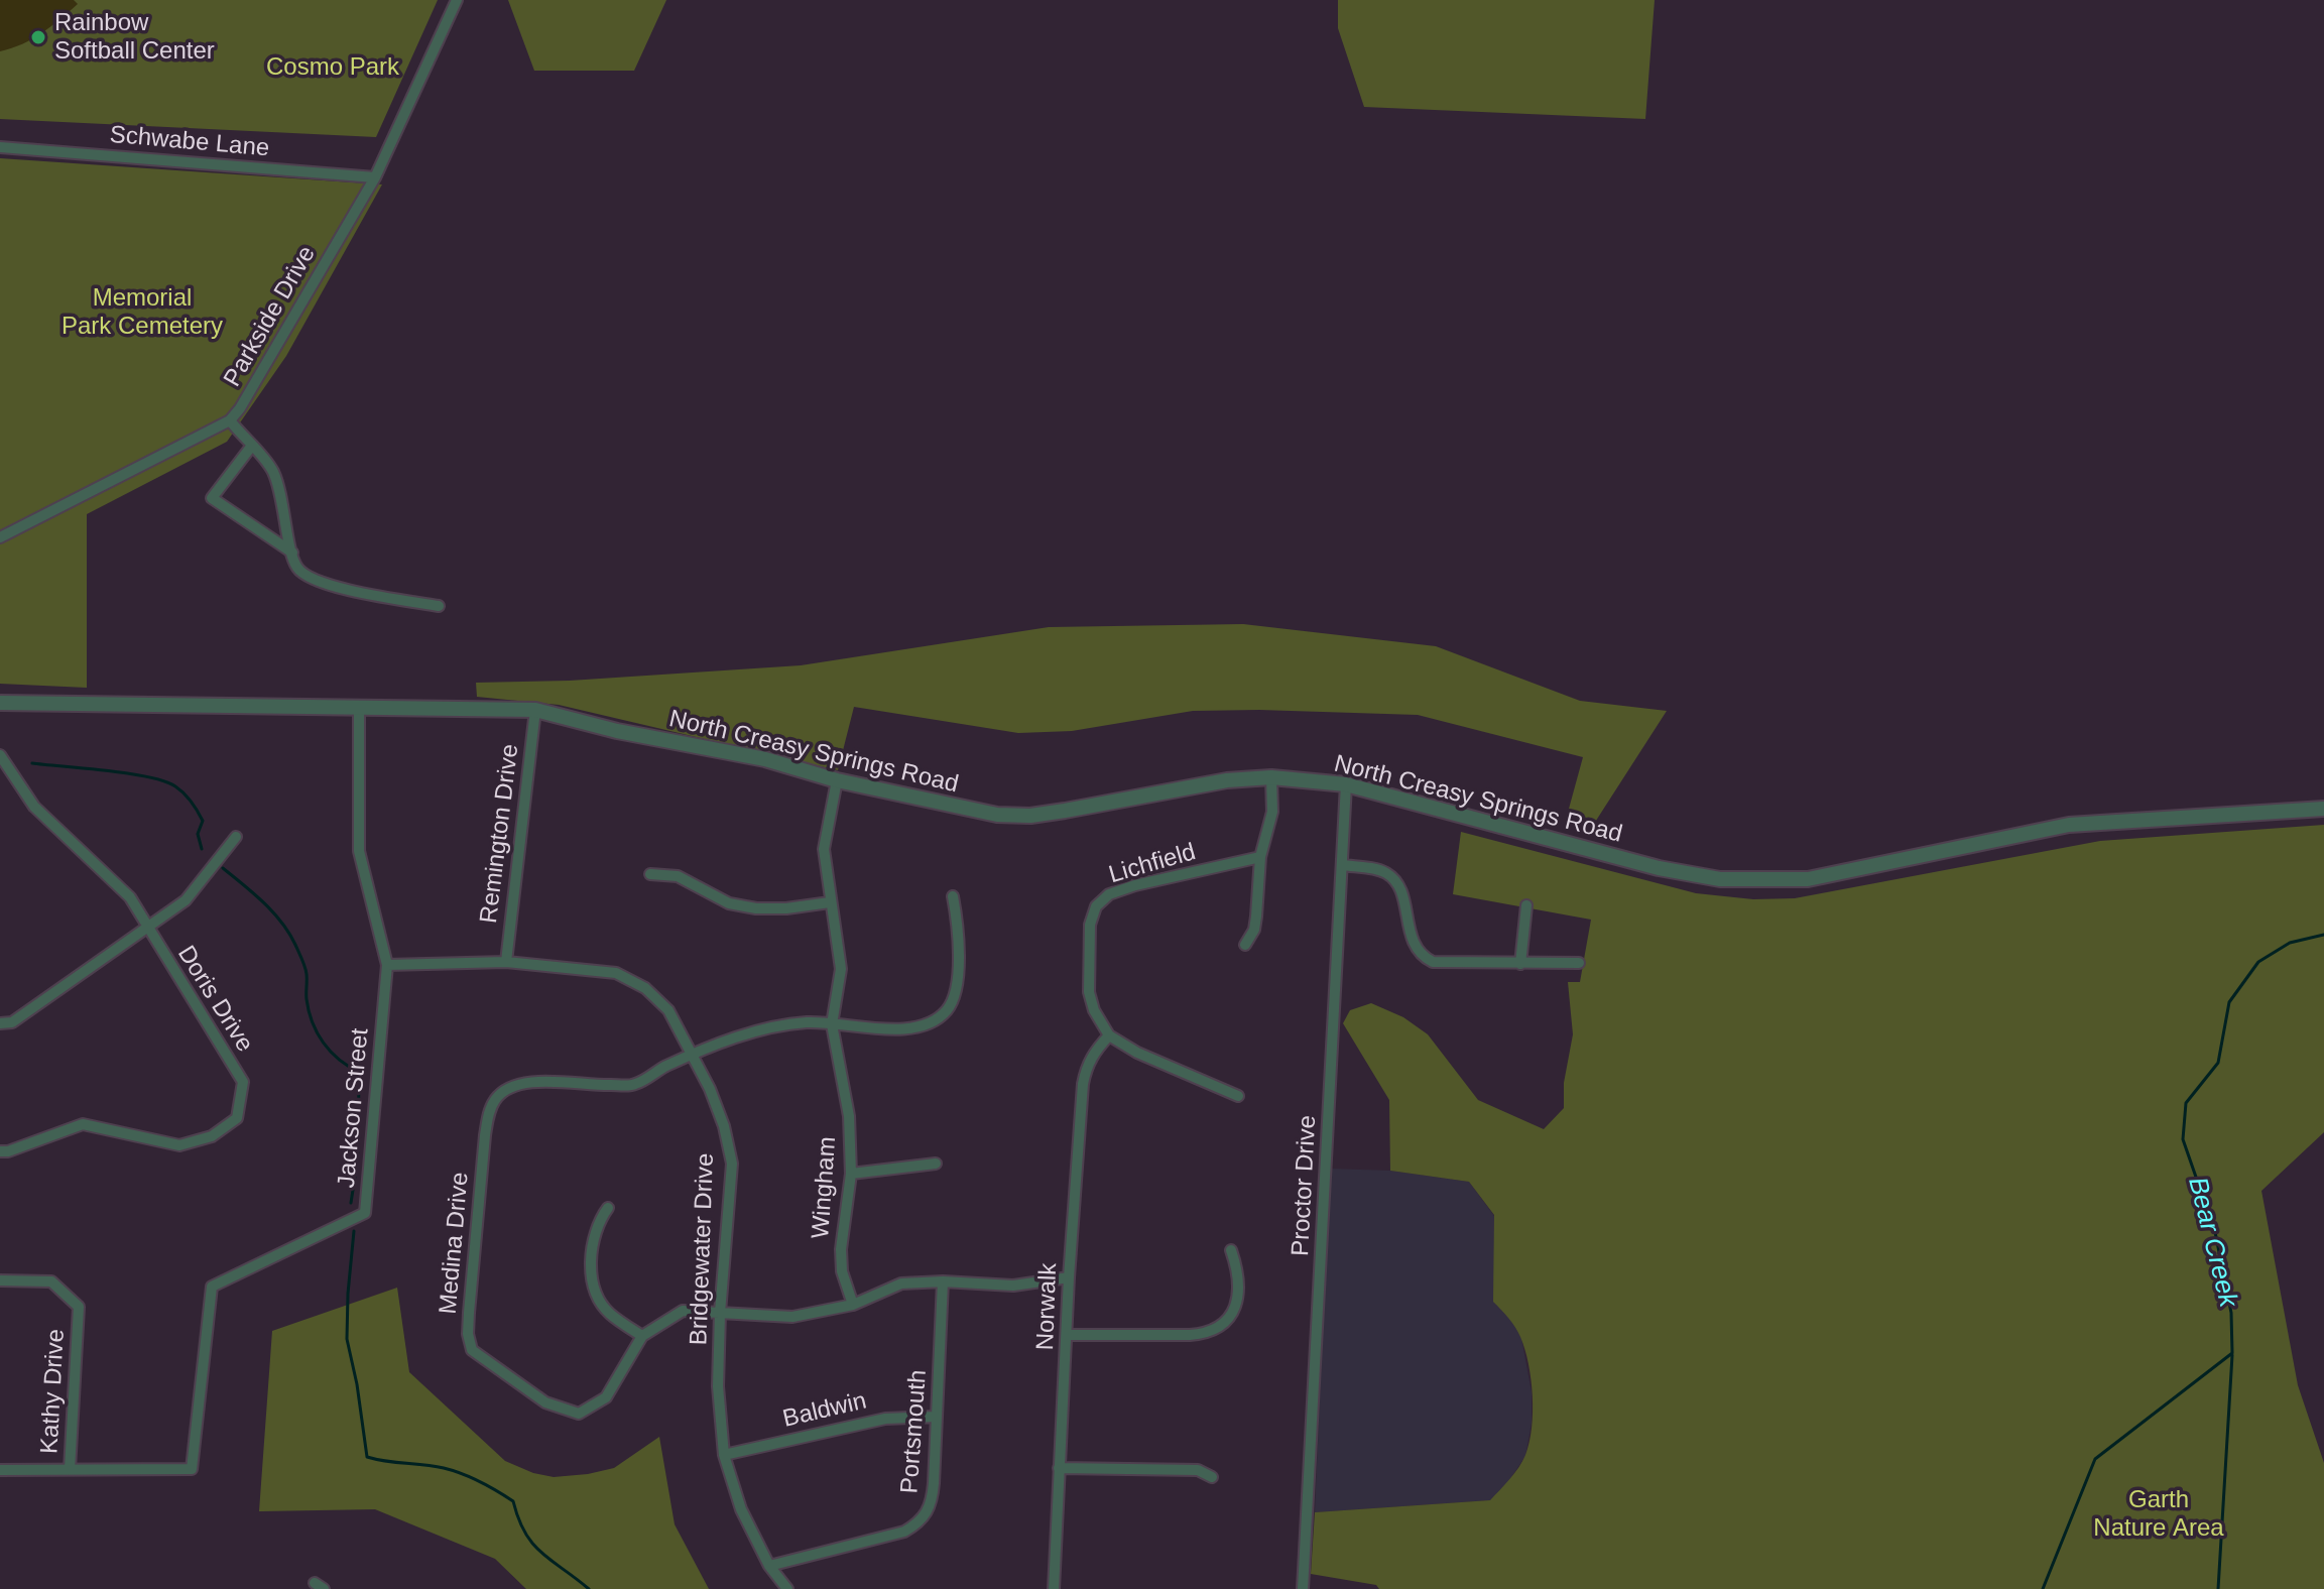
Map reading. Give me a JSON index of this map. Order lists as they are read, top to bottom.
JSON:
{
  "streets": {
    "street": [
      "Schwabe Lane",
      "Parkside Drive",
      "North Creasy Springs Road",
      "Remington Drive",
      "Lichfield",
      "Doris Drive",
      "Jackson Street",
      "Proctor Drive",
      "Wingham",
      "Medina Drive",
      "Bridgewater Drive",
      "Norwalk",
      "Kathy Drive",
      "Baldwin",
      "Portsmouth"
    ]
  },
  "crossings": [
    ["Schwabe Lane", "Parkside Drive"],
    ["North Creasy Springs Road", "Remington Drive"],
    ["North Creasy Springs Road", "Jackson Street"],
    ["North Creasy Springs Road", "Proctor Drive"],
    ["North Creasy Springs Road", "Wingham"],
    ["Remington Drive", "Bridgewater Drive"],
    ["Lichfield", "Norwalk"],
    ["Jackson Street", "Bridgewater Drive"],
    ["Jackson Street", "Kathy Drive"],
    ["Medina Drive", "Bridgewater Drive"],
    ["Bridgewater Drive", "Baldwin"],
    ["Bridgewater Drive", "Portsmouth"],
    ["Baldwin", "Portsmouth"]
  ],
  "water": ["Bear Creek"],
  "parks": ["Cosmo Park", "Memorial Park Cemetery", "Garth Nature Area"],
  "places": ["Rainbow Softball Center"]
}
